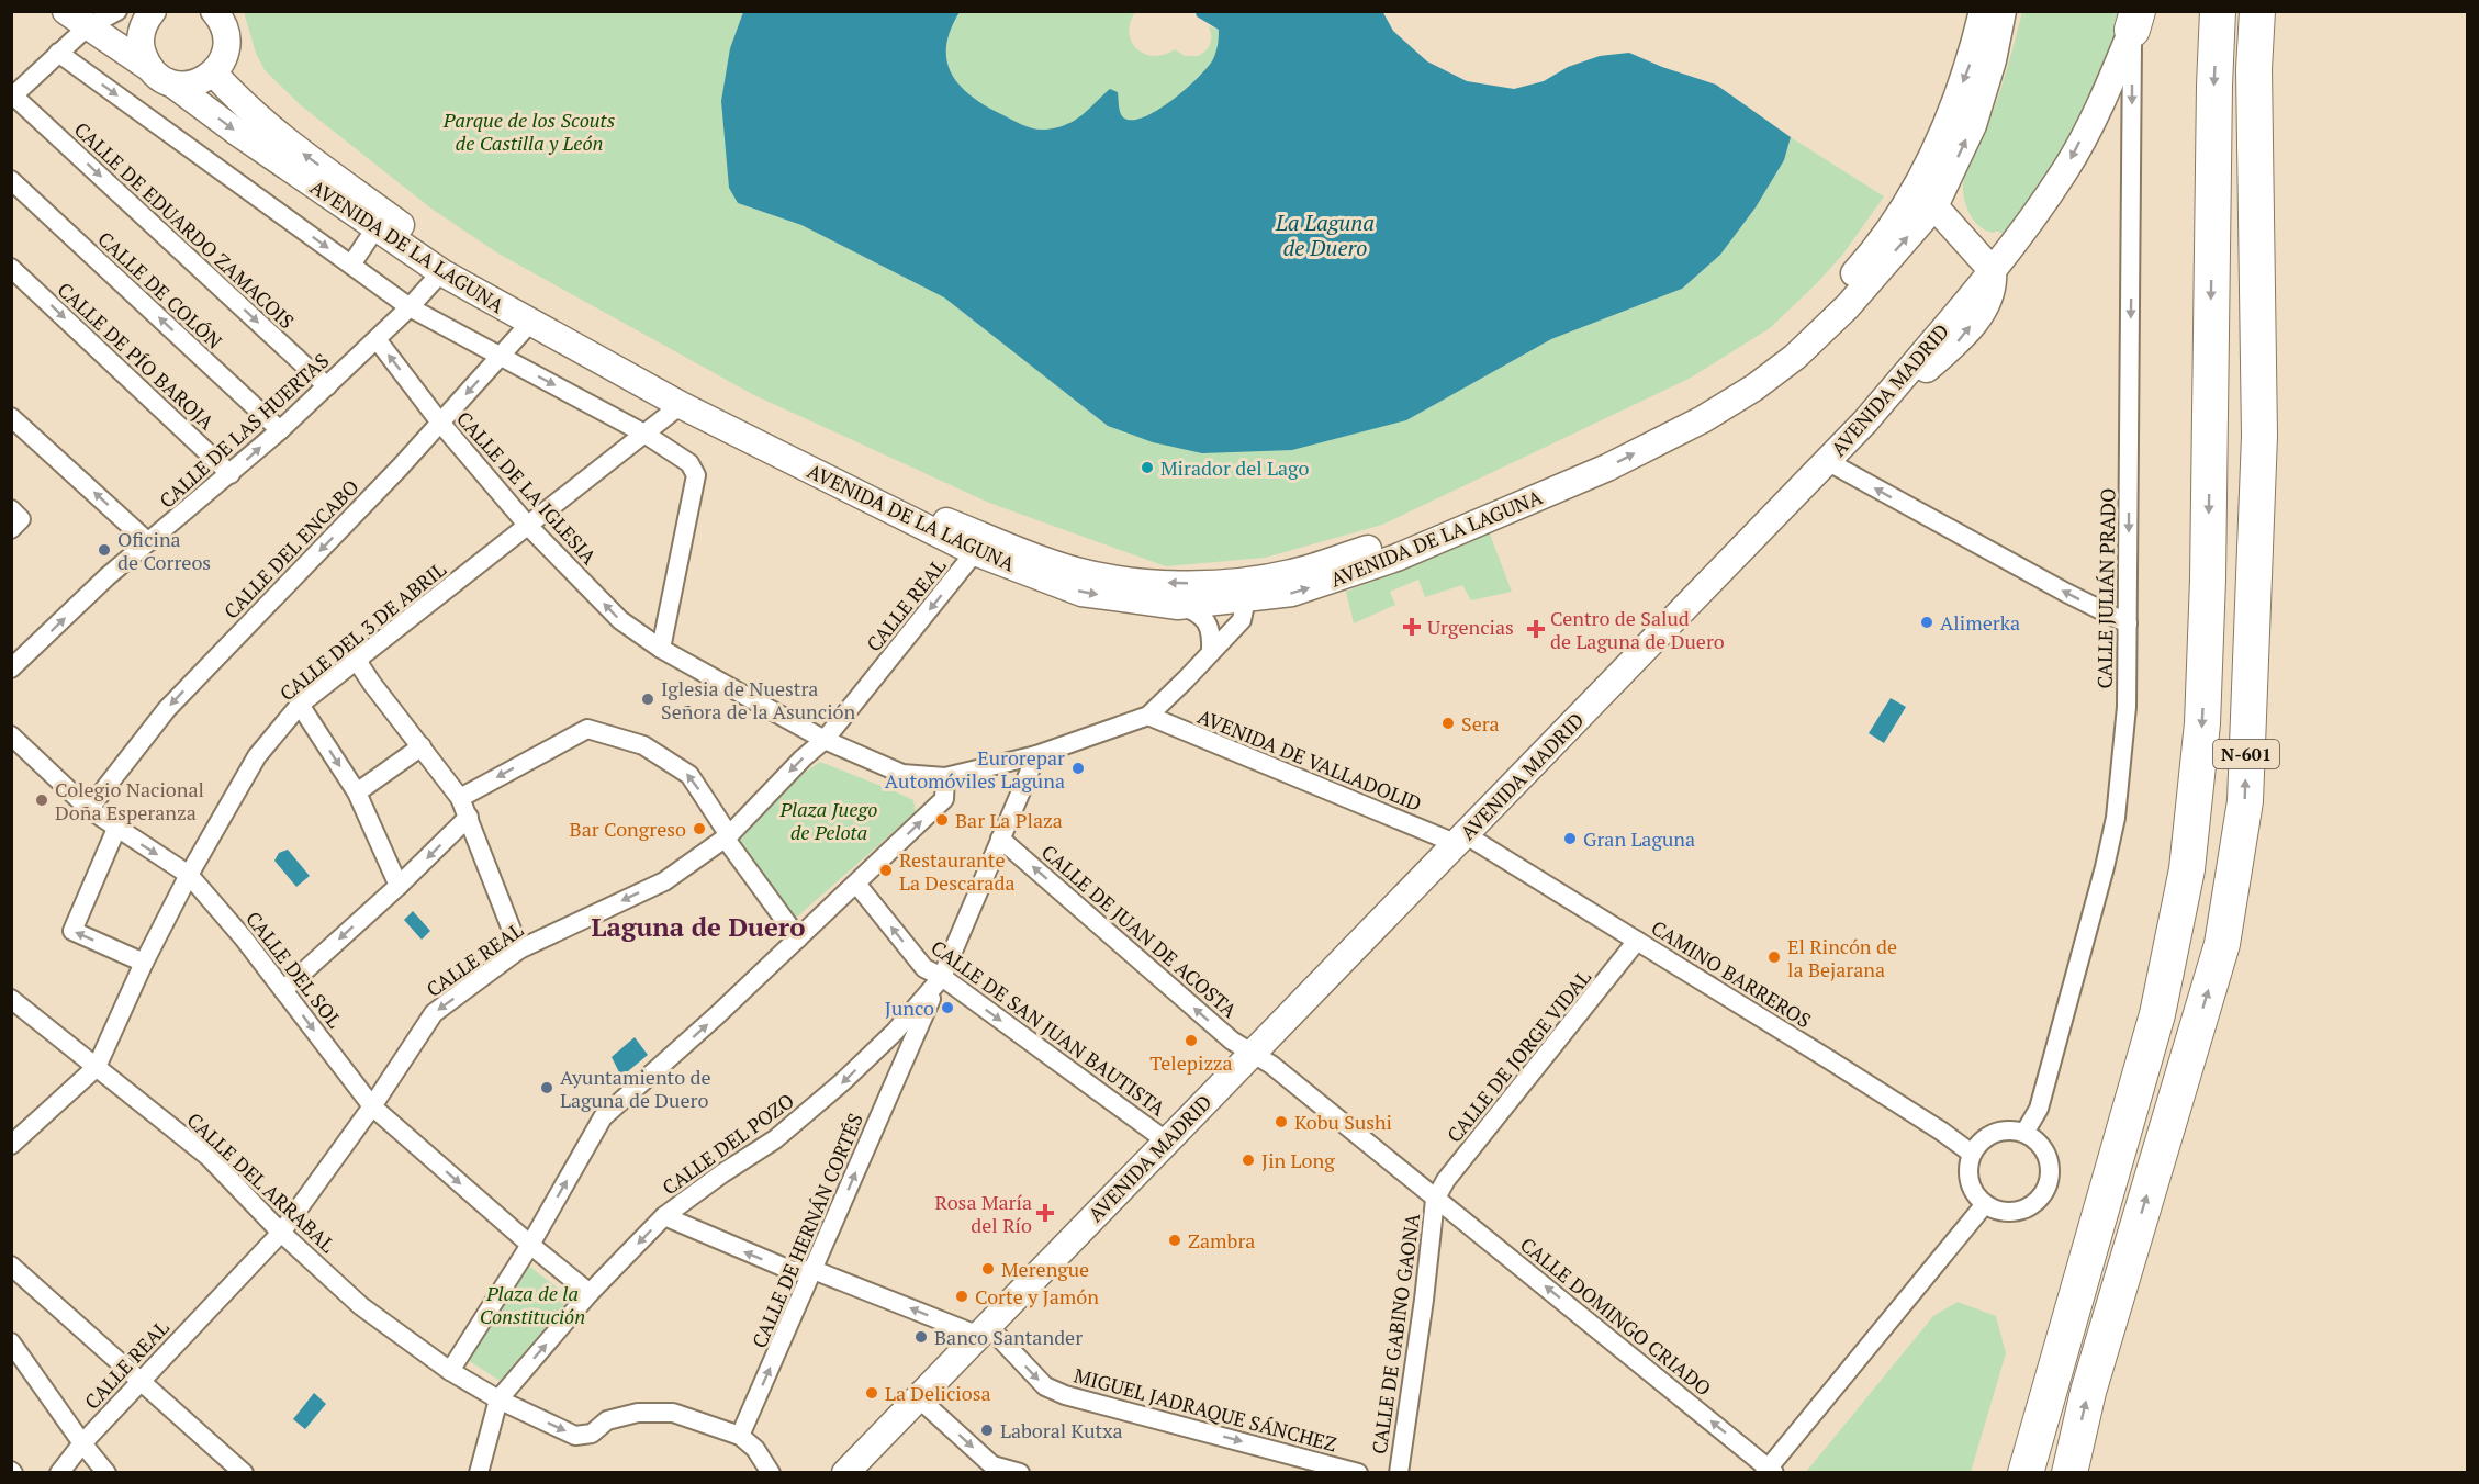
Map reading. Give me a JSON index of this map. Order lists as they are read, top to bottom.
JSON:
{
  "streets": {
    "highway": ["N-601"],
    "street": [
      "CALLE DE EDUARDO ZAMACOIS",
      "AVENIDA DE LA LAGUNA",
      "CALLE DE COLÓN",
      "CALLE DE PÍO BAROJA",
      "AVENIDA MADRID",
      "CALLE DE LAS HUERTAS",
      "CALLE DE LA IGLESIA",
      "CALLE DEL ENCABO",
      "CALLE JULIÁN PRADO",
      "CALLE REAL",
      "CALLE DEL 3 DE ABRIL",
      "AVENIDA DE VALLADOLID",
      "CALLE DE JUAN DE ACOSTA",
      "CALLE DEL SOL",
      "CAMINO BARREROS",
      "CALLE DE SAN JUAN BAUTISTA",
      "CALLE DE JORGE VIDAL",
      "CALLE DEL POZO",
      "CALLE DEL ARRABAL",
      "CALLE DE HERNÁN CORTÉS",
      "CALLE DOMINGO CRIADO",
      "CALLE DE GABINO GAONA",
      "MIGUEL JADRAQUE SÁNCHEZ"
    ]
  },
  "crossings": [
    ["CALLE DE EDUARDO ZAMACOIS", "CALLE DE LAS HUERTAS"],
    ["AVENIDA DE LA LAGUNA", "CALLE DE LAS HUERTAS"],
    ["AVENIDA DE LA LAGUNA", "CALLE DEL ENCABO"],
    ["AVENIDA DE LA LAGUNA", "CALLE REAL"],
    ["AVENIDA DE LA LAGUNA", "CALLE DEL 3 DE ABRIL"],
    ["CALLE DE COLÓN", "CALLE DE LAS HUERTAS"],
    ["CALLE DE PÍO BAROJA", "CALLE DE LAS HUERTAS"],
    ["AVENIDA MADRID", "AVENIDA DE VALLADOLID"],
    ["AVENIDA MADRID", "CALLE DE JUAN DE ACOSTA"],
    ["AVENIDA MADRID", "CAMINO BARREROS"],
    ["AVENIDA MADRID", "CALLE DE SAN JUAN BAUTISTA"],
    ["AVENIDA MADRID", "MIGUEL JADRAQUE SÁNCHEZ"],
    ["CALLE DE LAS HUERTAS", "CALLE DE LA IGLESIA"],
    ["CALLE DE LA IGLESIA", "CALLE DEL ENCABO"],
    ["CALLE DE LA IGLESIA", "CALLE REAL"],
    ["CALLE DE LA IGLESIA", "CALLE DEL 3 DE ABRIL"],
    ["CALLE DE LA IGLESIA", "AVENIDA DE VALLADOLID"],
    ["CALLE DEL ENCABO", "CALLE DEL SOL"],
    ["CALLE JULIÁN PRADO", "CAMINO BARREROS"],
    ["CALLE REAL", "CALLE DEL SOL"],
    ["CALLE REAL", "CALLE DEL ARRABAL"],
    ["CALLE DEL 3 DE ABRIL", "CALLE DEL SOL"],
    ["CALLE DEL 3 DE ABRIL", "CALLE DEL ARRABAL"],
    ["AVENIDA DE VALLADOLID", "CAMINO BARREROS"],
    ["CALLE DE JUAN DE ACOSTA", "CALLE DE JORGE VIDAL"],
    ["CALLE DE JUAN DE ACOSTA", "CALLE DOMINGO CRIADO"],
    ["CALLE DE JUAN DE ACOSTA", "CALLE DE GABINO GAONA"],
    ["CAMINO BARREROS", "CALLE DE JORGE VIDAL"],
    ["CALLE DE SAN JUAN BAUTISTA", "CALLE DEL POZO"],
    ["CALLE DE SAN JUAN BAUTISTA", "CALLE DE HERNÁN CORTÉS"],
    ["CALLE DE JORGE VIDAL", "CALLE DOMINGO CRIADO"],
    ["CALLE DE JORGE VIDAL", "CALLE DE GABINO GAONA"],
    ["CALLE DEL POZO", "CALLE DE HERNÁN CORTÉS"],
    ["CALLE DOMINGO CRIADO", "CALLE DE GABINO GAONA"]
  ],
  "one_way": [
    "CALLE DE LAS HUERTAS",
    "CALLE DEL ENCABO",
    "CALLE JULIÁN PRADO",
    "CALLE DE JUAN DE ACOSTA",
    "CALLE DEL SOL",
    "CALLE DE HERNÁN CORTÉS",
    "CALLE DOMINGO CRIADO"
  ],
  "districts": ["Laguna de Duero"],
  "water": ["La Laguna de Duero"],
  "parks": ["Parque de los Scouts de Castilla y León", "Plaza Juego de Pelota", "Plaza de la Constitución"],
  "places": {
    "other": [
      "Mirador del Lago",
      "Oficina de Correos",
      "Alimerka",
      "Iglesia de Nuestra Señora de la Asunción",
      "Sera",
      "Eurorepar Automóviles Laguna",
      "Colegio Nacional Doña Esperanza",
      "Bar La Plaza",
      "Bar Congreso",
      "Gran Laguna",
      "Restaurante La Descarada",
      "El Rincón de la Bejarana",
      "Junco",
      "Telepizza",
      "Ayuntamiento de Laguna de Duero",
      "Kobu Sushi",
      "Jin Long",
      "Zambra",
      "Merengue",
      "Corte y Jamón",
      "Banco Santander",
      "La Deliciosa",
      "Laboral Kutxa"
    ],
    "health": ["Urgencias", "Centro de Salud de Laguna de Duero", "Rosa María del Río"]
  }
}
